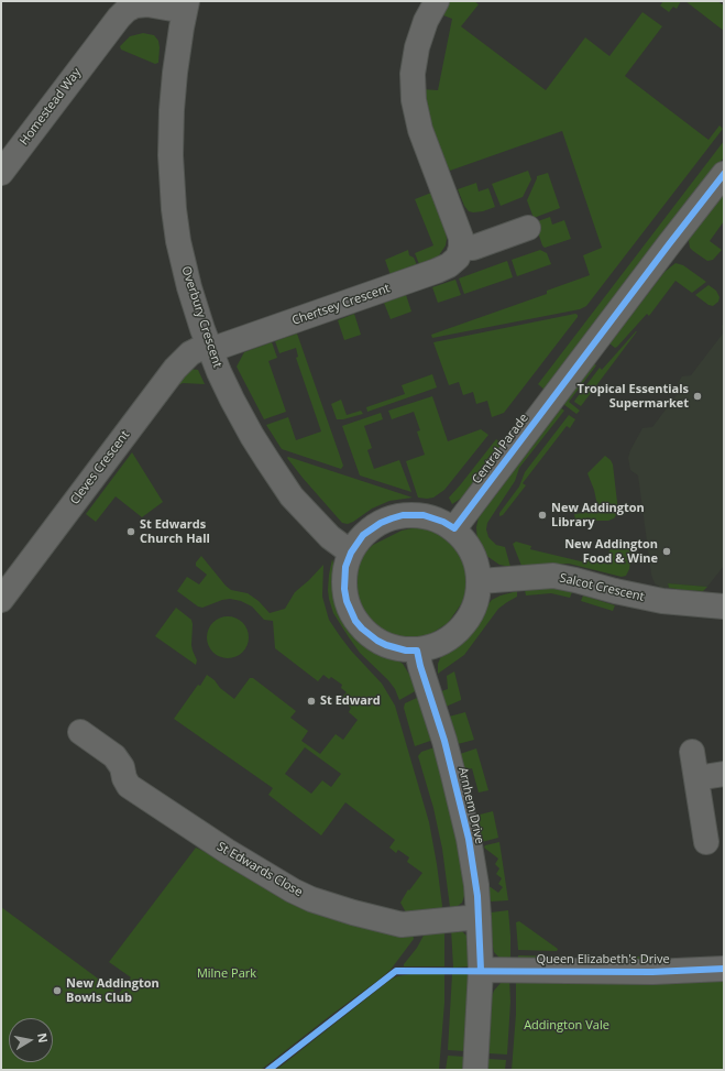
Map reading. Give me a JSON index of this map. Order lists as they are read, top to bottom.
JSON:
{
  "streets": {
    "street": [
      "Homestead Way",
      "Chertsey Crescent",
      "Overbury Crescent",
      "Central Parade",
      "Cleves Crescent",
      "Salcot Crescent",
      "Arnhem Drive",
      "St Edwards Close",
      "Queen Elizabeth's Drive"
    ]
  },
  "crossings": [
    ["Homestead Way", "Overbury Crescent"],
    ["Chertsey Crescent", "Overbury Crescent"],
    ["Chertsey Crescent", "Cleves Crescent"],
    ["Overbury Crescent", "Central Parade"],
    ["Overbury Crescent", "Cleves Crescent"],
    ["Overbury Crescent", "Salcot Crescent"],
    ["Overbury Crescent", "Arnhem Drive"],
    ["Central Parade", "Salcot Crescent"],
    ["Central Parade", "Arnhem Drive"],
    ["Salcot Crescent", "Arnhem Drive"],
    ["Arnhem Drive", "St Edwards Close"],
    ["Arnhem Drive", "Queen Elizabeth's Drive"]
  ],
  "parks": ["Milne Park", "Addington Vale"],
  "places": [
    "Tropical Essentials Supermarket",
    "New Addington Library",
    "St Edwards Church Hall",
    "New Addington Food & Wine",
    "St Edward",
    "New Addington Bowls Club"
  ],
  "north": "right"
}
